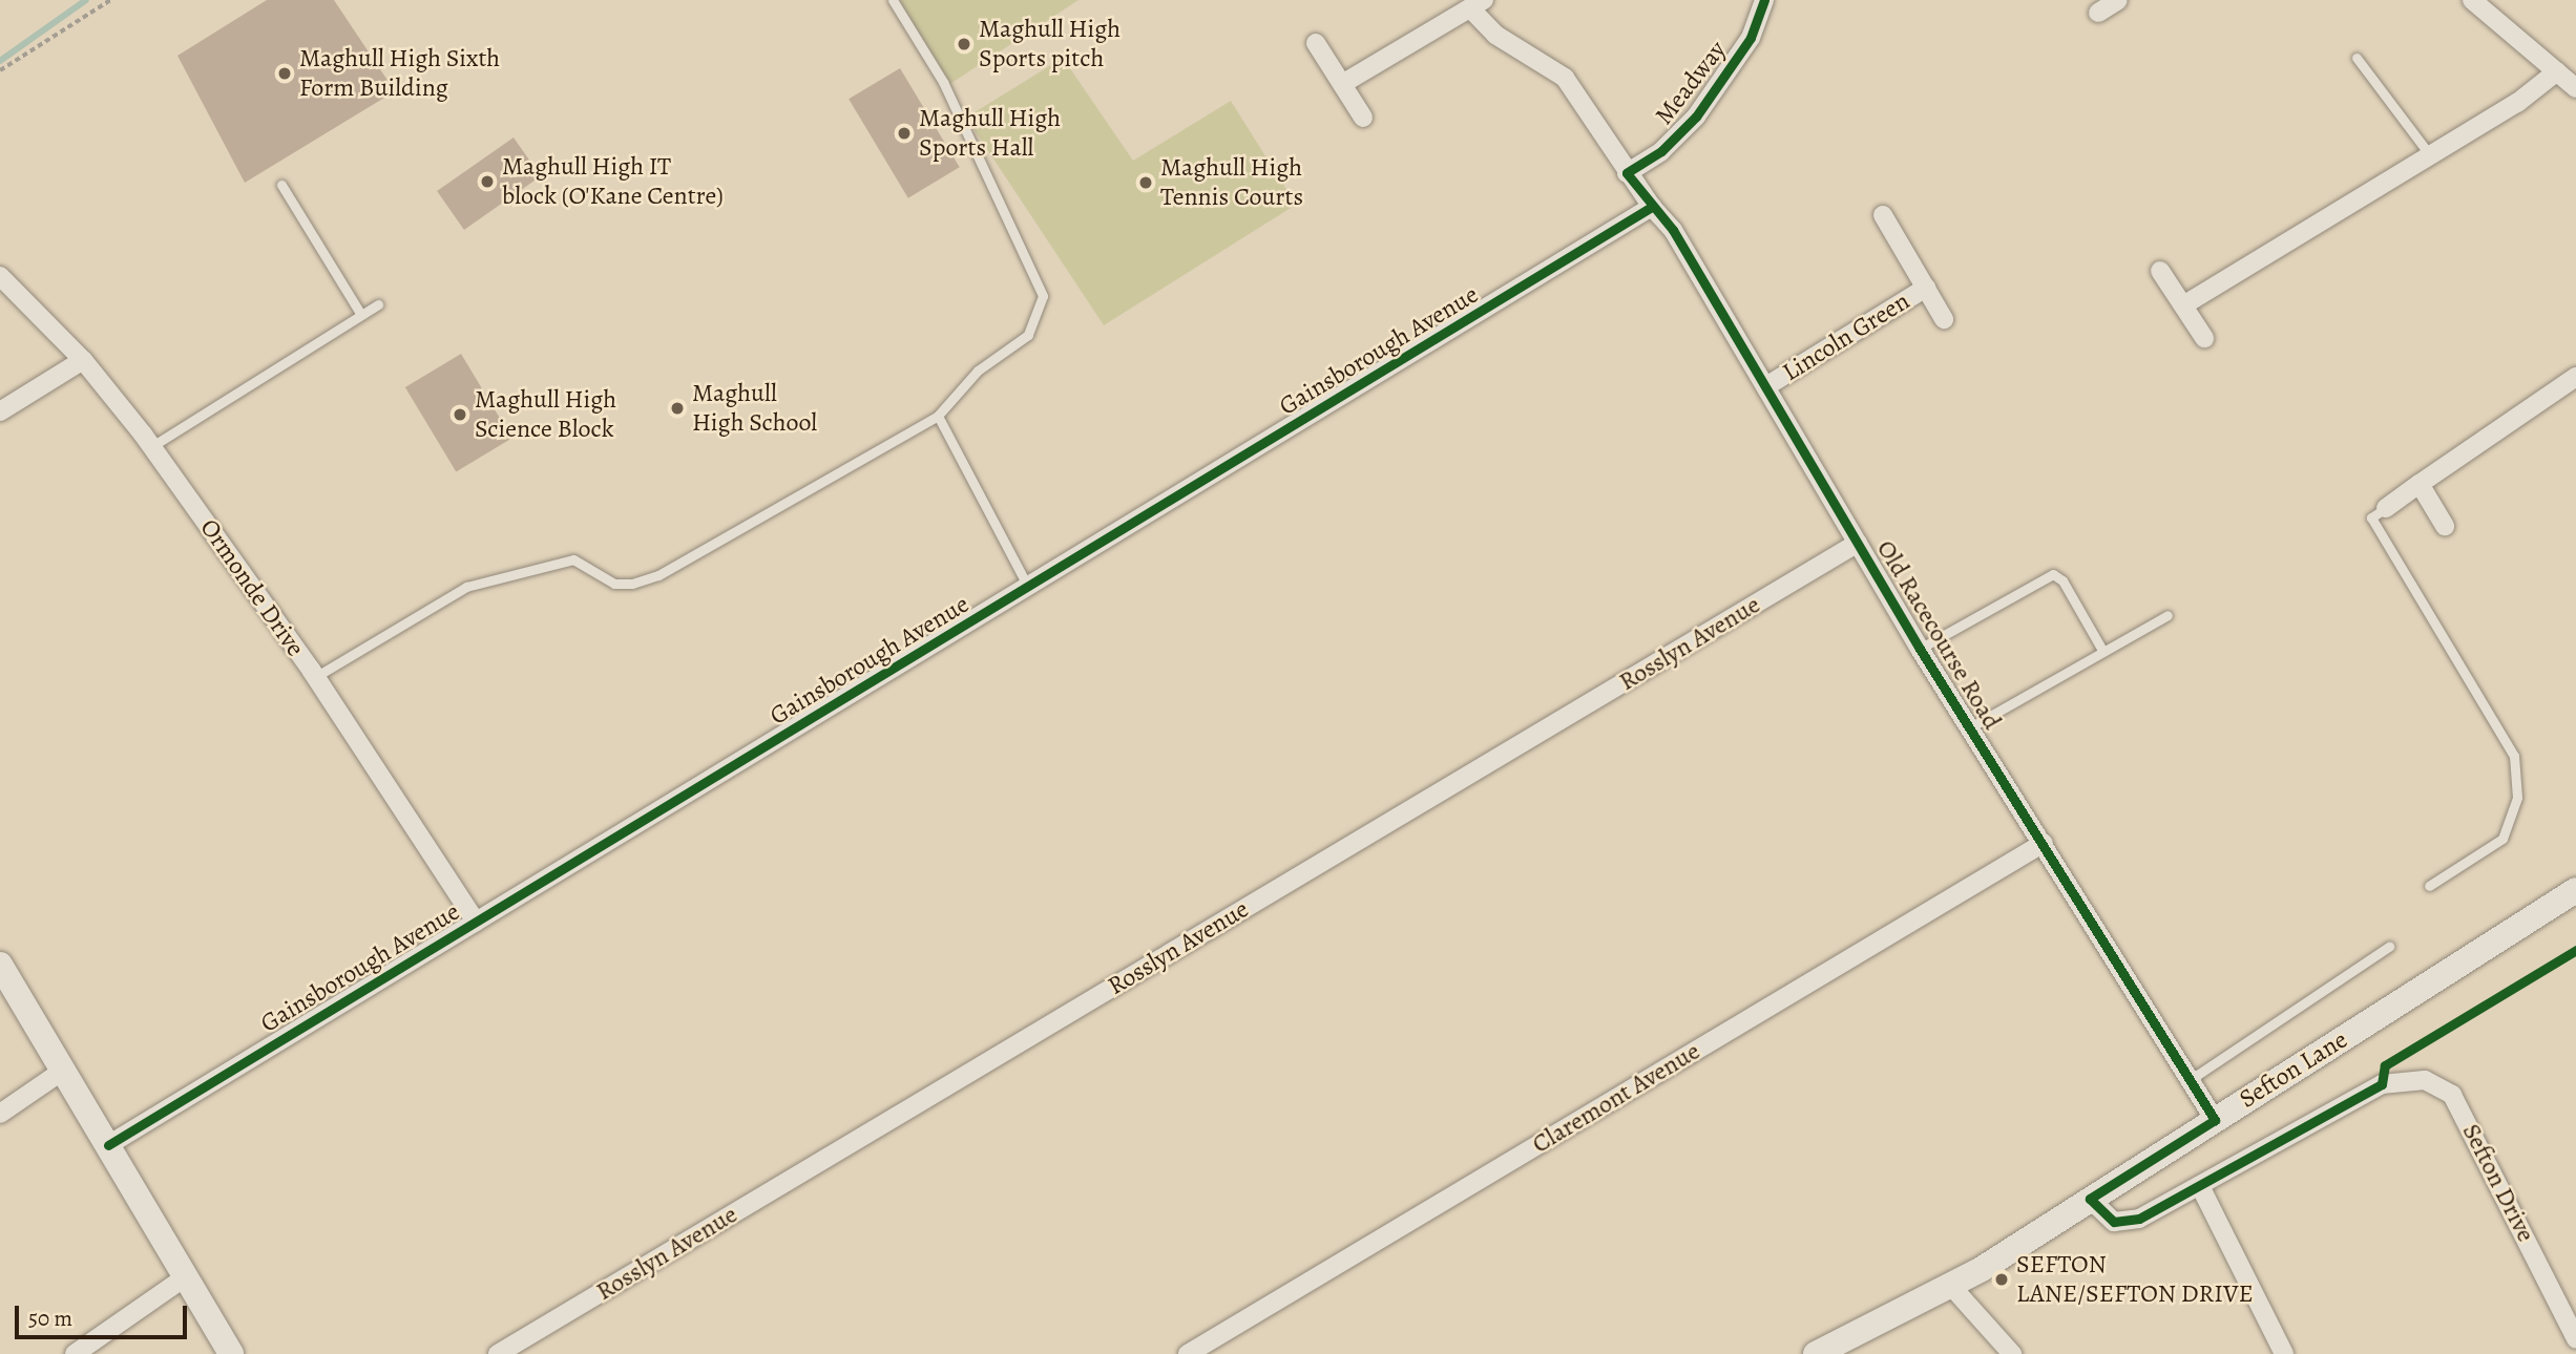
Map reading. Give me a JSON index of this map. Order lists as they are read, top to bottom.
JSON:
{
  "streets": {
    "main road": ["Sefton Lane"],
    "street": [
      "Meadway",
      "Lincoln Green",
      "Gainsborough Avenue",
      "Ormonde Drive",
      "Old Racecourse Road",
      "Rosslyn Avenue",
      "Claremont Avenue",
      "Sefton Drive"
    ]
  },
  "crossings": [
    ["Meadway", "Old Racecourse Road"],
    ["Lincoln Green", "Old Racecourse Road"],
    ["Gainsborough Avenue", "Ormonde Drive"],
    ["Gainsborough Avenue", "Old Racecourse Road"],
    ["Old Racecourse Road", "Rosslyn Avenue"],
    ["Old Racecourse Road", "Sefton Lane"],
    ["Old Racecourse Road", "Claremont Avenue"]
  ],
  "places": [
    "Maghull High Sports pitch",
    "Maghull High Sixth Form Building",
    "Maghull High Sports Hall",
    "Maghull High IT block (O'Kane Centre)",
    "Maghull High Tennis Courts",
    "Maghull High School",
    "Maghull High Science Block",
    "SEFTON LANE/SEFTON DRIVE"
  ],
  "scale_bar": "50 m"
}
